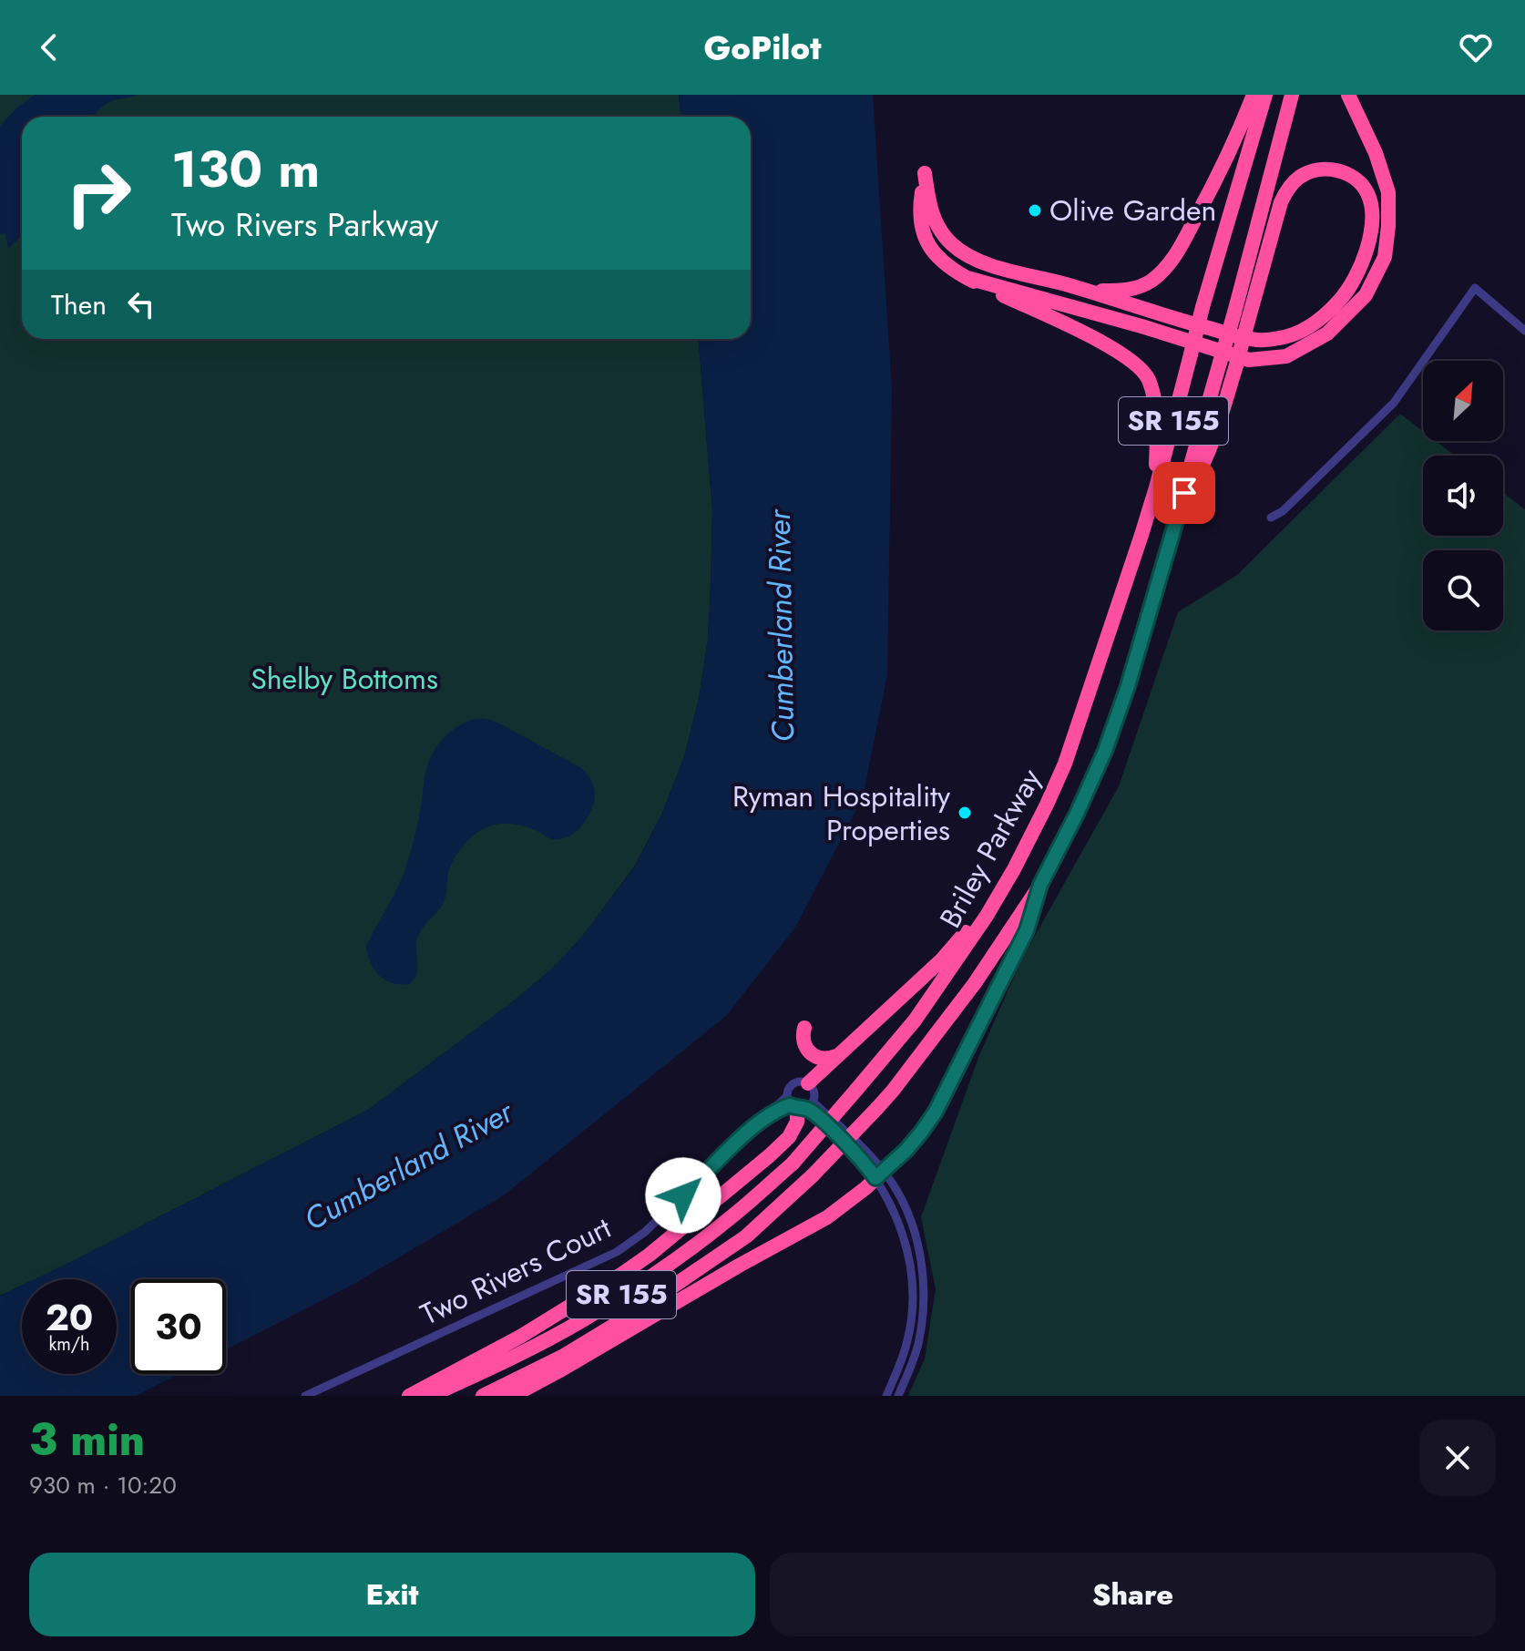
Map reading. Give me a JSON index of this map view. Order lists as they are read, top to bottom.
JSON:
{
  "streets": {
    "highway": ["SR 155", "Briley Parkway"],
    "street": ["Two Rivers Court"]
  },
  "water": ["Cumberland River"],
  "parks": ["Shelby Bottoms"],
  "places": ["Olive Garden", "Ryman Hospitality Properties"],
  "north": "top right",
  "page": {
    "header": "GoPilot",
    "turn": ["130 m", "Two Rivers Parkway"],
    "then": "Then",
    "speed": "20 km/h",
    "limit": "30",
    "heading": ["3 min", "930 m · 10:20"],
    "buttons": ["Exit", "Share"]
  }
}
